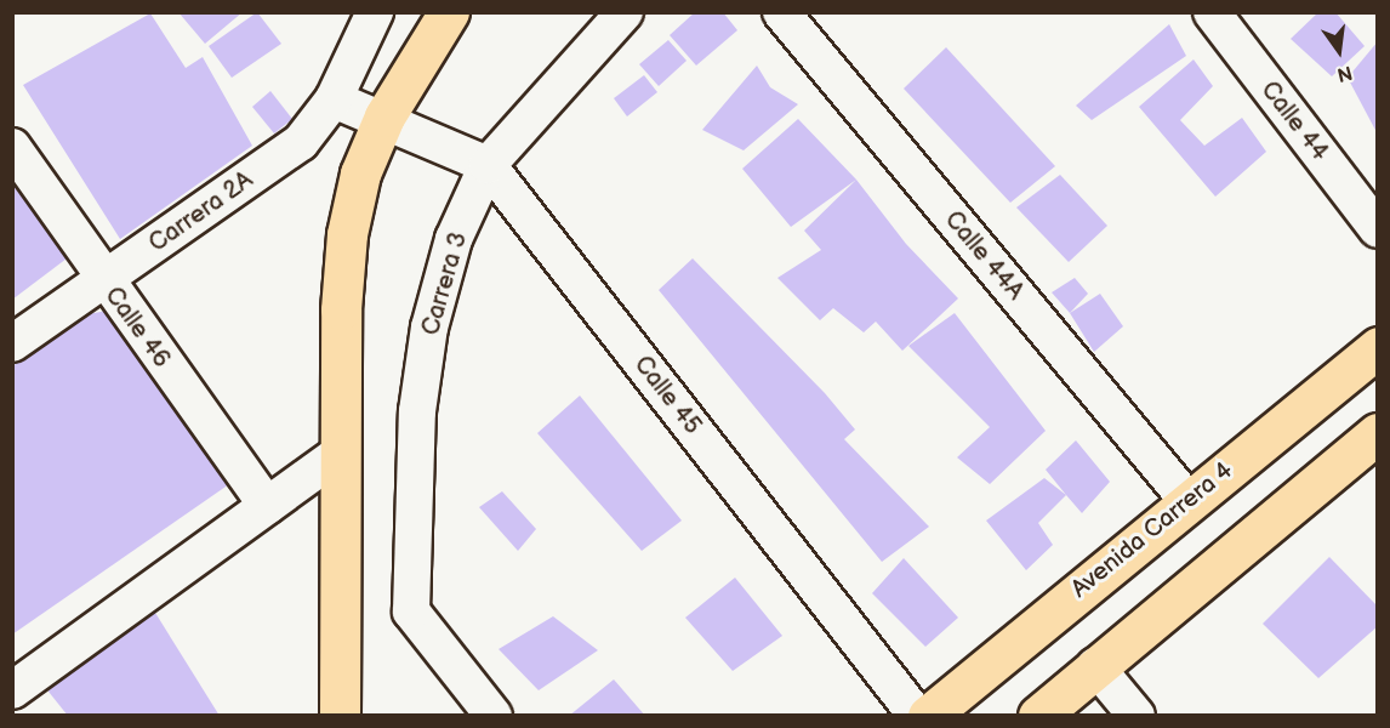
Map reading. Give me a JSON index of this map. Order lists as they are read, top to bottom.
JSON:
{
  "streets": {
    "main road": ["Avenida Carrera 4"],
    "street": [
      "Calle 44",
      "Carrera 2A",
      "Calle 44A",
      "Carrera 3",
      "Calle 46",
      "Calle 45"
    ]
  },
  "crossings": [
    ["Carrera 2A", "Calle 46"],
    ["Calle 44A", "Avenida Carrera 4"],
    ["Carrera 3", "Calle 45"]
  ],
  "north": "bottom"
}
